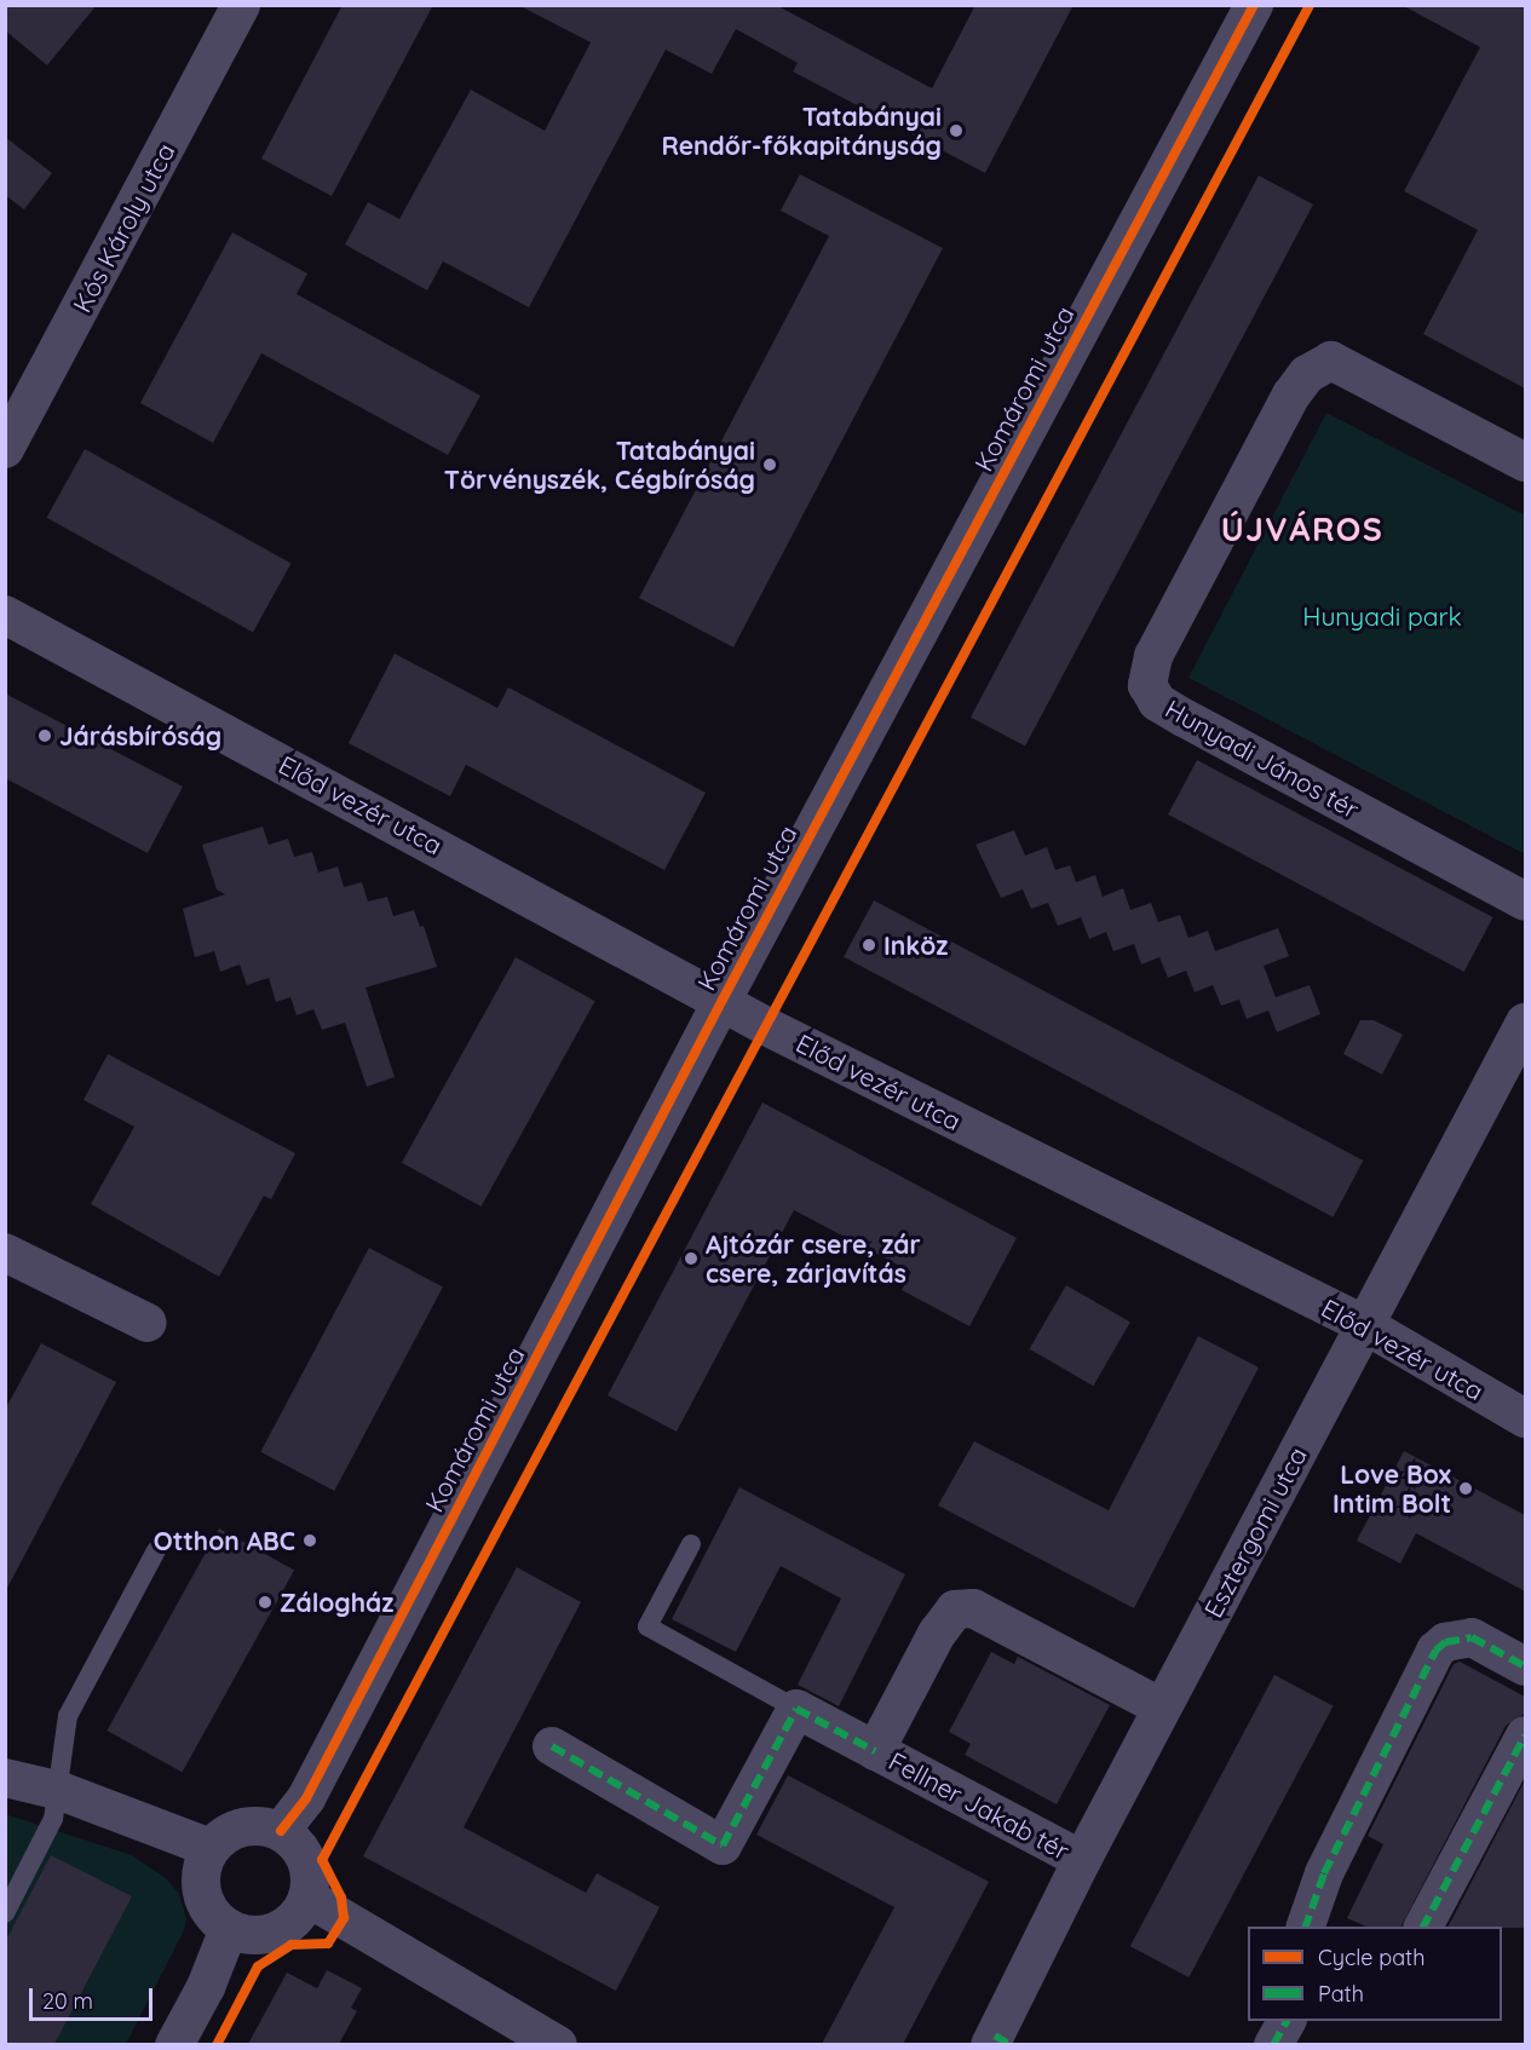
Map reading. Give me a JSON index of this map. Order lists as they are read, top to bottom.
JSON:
{
  "streets": {
    "street": [
      "Kós Károly utca",
      "Komáromi utca",
      "Hunyadi János tér",
      "Előd vezér utca",
      "Esztergomi utca",
      "Fellner Jakab tér"
    ]
  },
  "crossings": [
    ["Komáromi utca", "Előd vezér utca"],
    ["Előd vezér utca", "Esztergomi utca"],
    ["Esztergomi utca", "Fellner Jakab tér"]
  ],
  "districts": ["ÚJVÁROS"],
  "parks": ["Hunyadi park"],
  "places": [
    "Tatabányai Rendőr-főkapitányság",
    "Tatabányai Törvényszék, Cégbíróság",
    "Járásbíróság",
    "Inköz",
    "Ajtózár csere, zár csere, zárjavítás",
    "Love Box Intim Bolt",
    "Otthon ABC",
    "Zálogház"
  ],
  "legend": ["Cycle path", "Path"],
  "scale_bar": "20 m"
}
